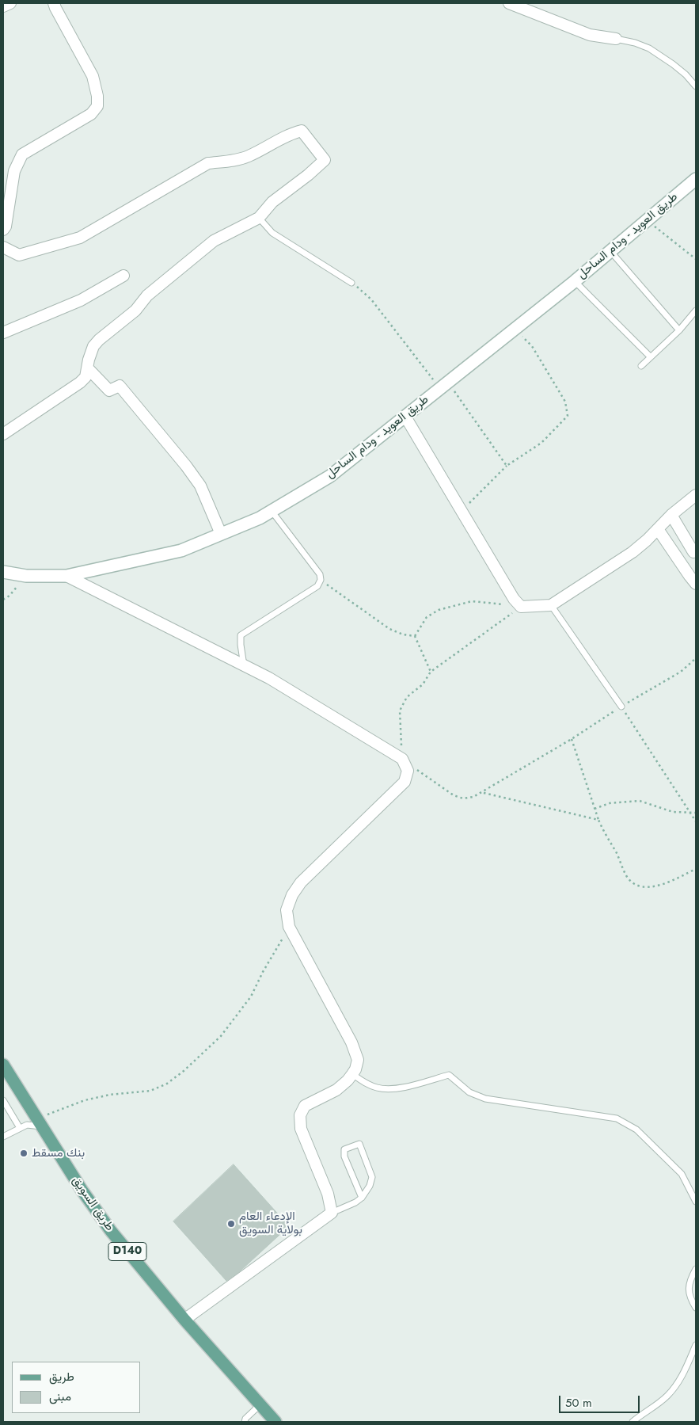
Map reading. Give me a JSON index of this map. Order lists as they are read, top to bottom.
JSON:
{
  "streets": {
    "main road": ["طريق العويد - ودام الساحل", "طريق السويق", "D140"]
  },
  "places": ["بنك مسقط", "الإدعاء العام بولاية السويق"],
  "legend": ["طريق", "مبنى"],
  "scale_bar": "50 m"
}
